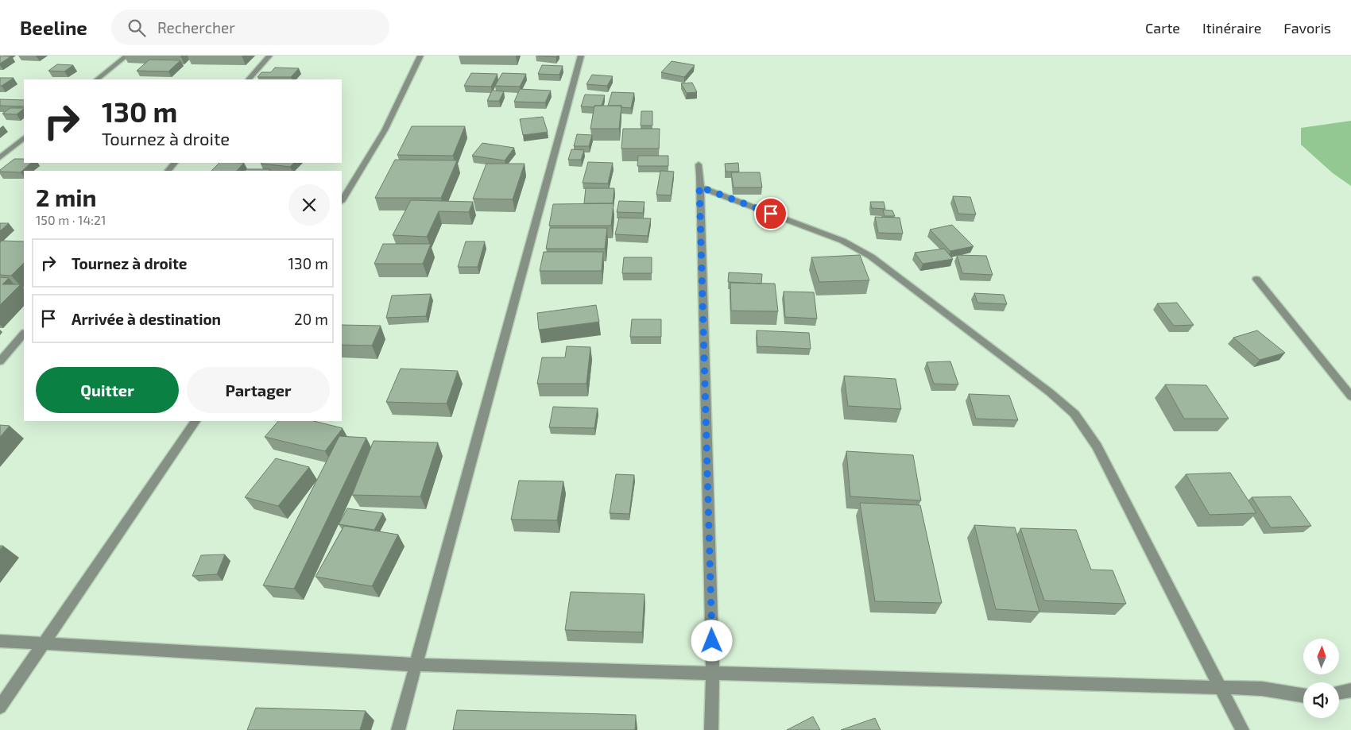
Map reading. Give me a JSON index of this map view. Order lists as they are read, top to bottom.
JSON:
{
  "north": "top",
  "page": {
    "header": "Beeline",
    "search": "Rechercher",
    "nav": ["Carte", "Itinéraire", "Favoris"],
    "turn": ["130 m", "Tournez à droite"],
    "heading": ["2 min", "150 m · 14:21"],
    "list": [
      {
        "name": "Tournez à droite",
        "value": "130 m"
      },
      {
        "name": "Arrivée à destination",
        "value": "20 m"
      }
    ],
    "buttons": ["Quitter", "Partager"]
  }
}
